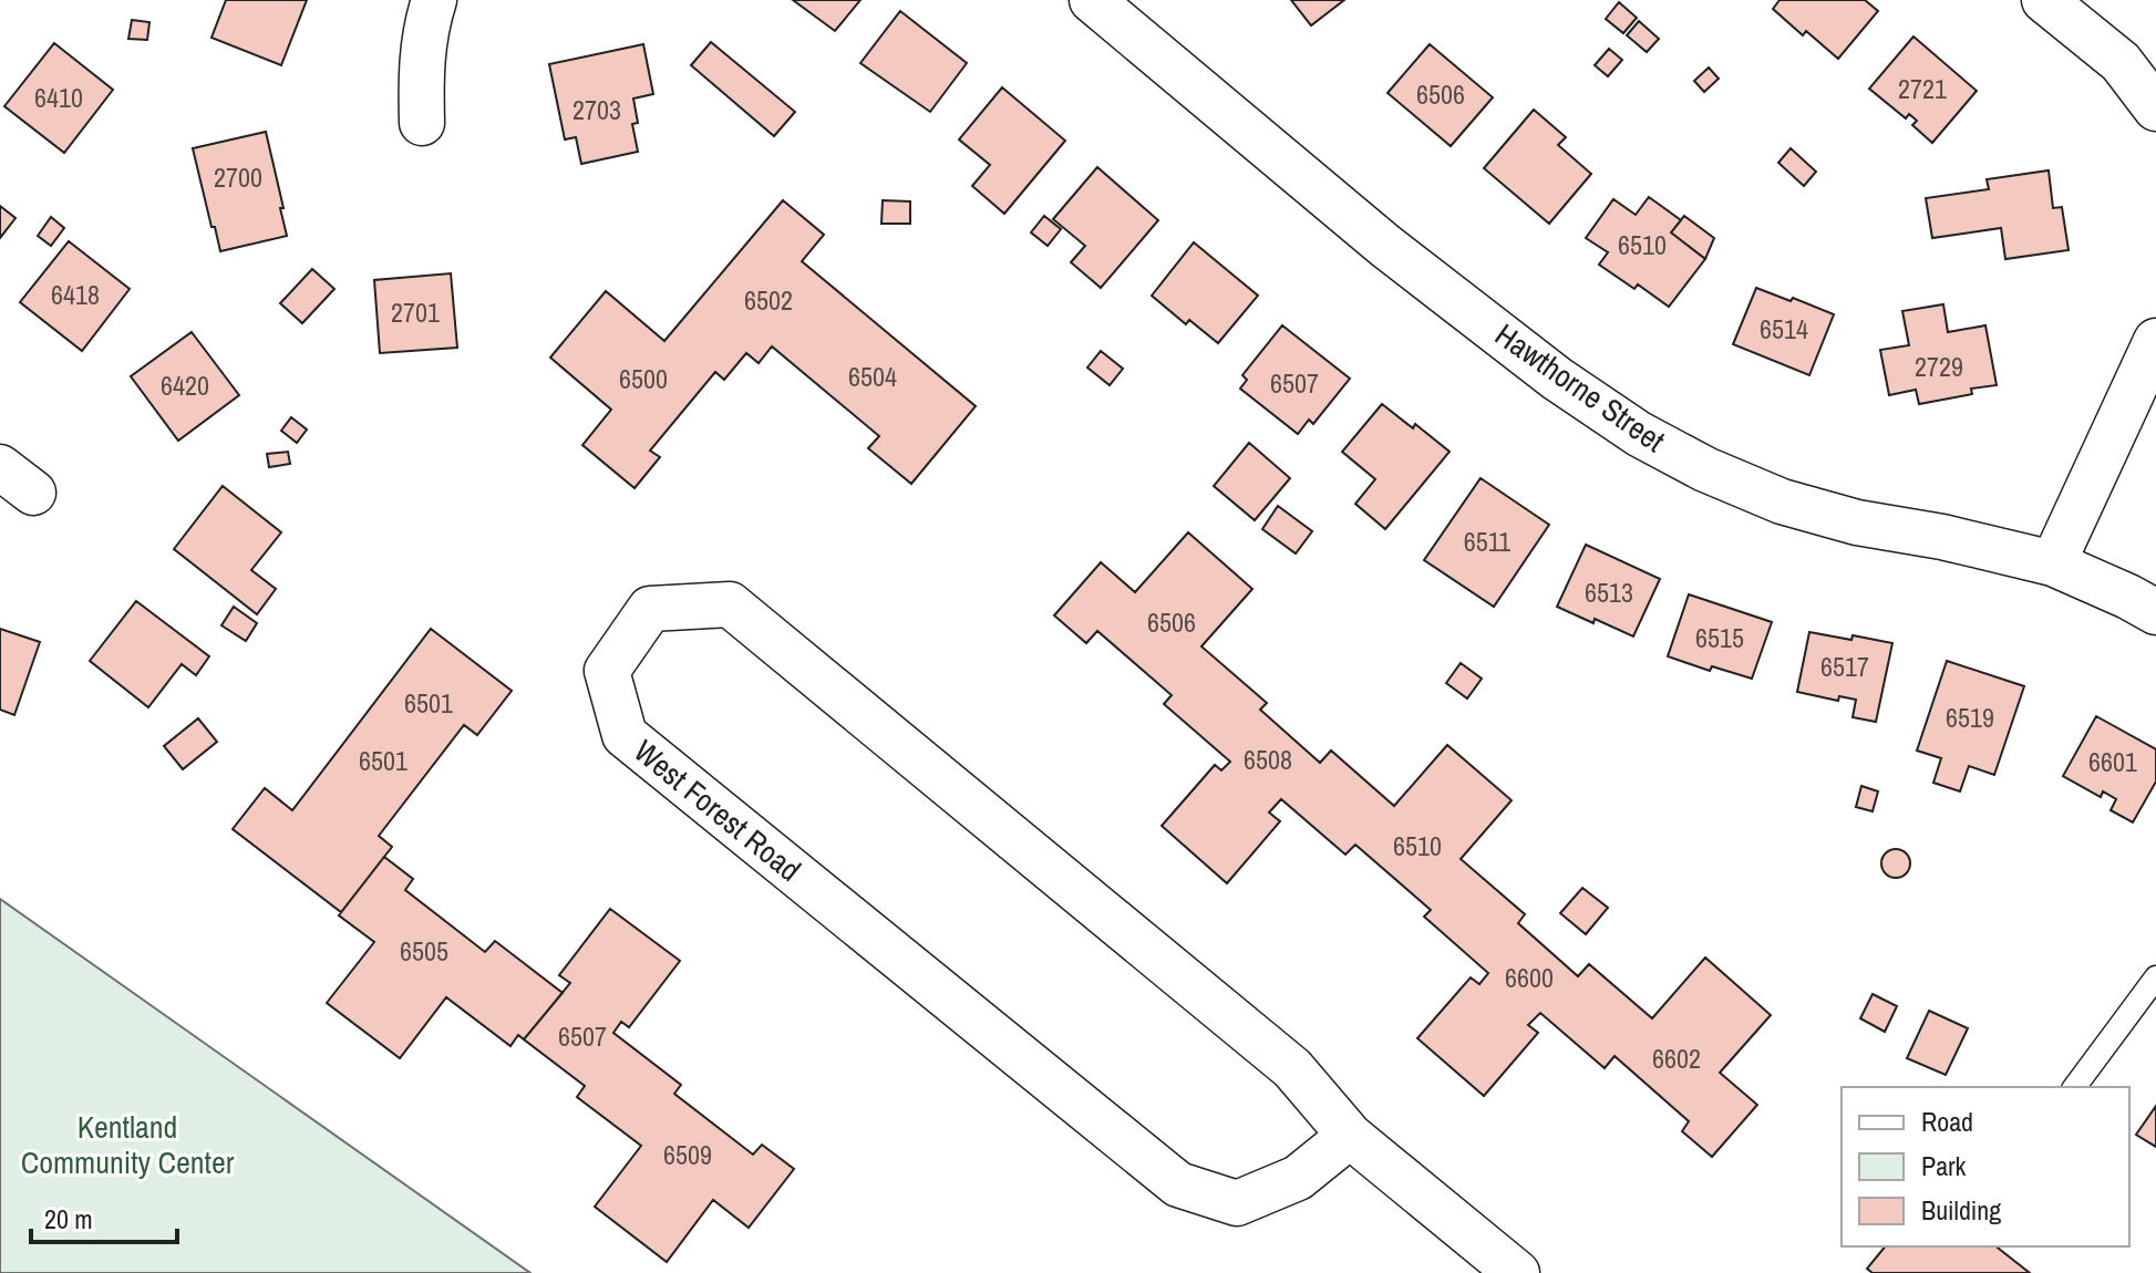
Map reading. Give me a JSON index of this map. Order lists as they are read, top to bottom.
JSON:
{
  "streets": {
    "street": ["Hawthorne Street", "West Forest Road"]
  },
  "parks": ["Kentland Community Center"],
  "house_numbers": [
    "2721",
    "6506",
    "6410",
    "2703",
    "2700",
    "6510",
    "6418",
    "6502",
    "2701",
    "6514",
    "2729",
    "6504",
    "6500",
    "6507",
    "6420",
    "6511",
    "6513",
    "6506",
    "6515",
    "6517",
    "6501",
    "6519",
    "6508",
    "6501",
    "6601",
    "6510",
    "6505",
    "6600",
    "6507",
    "6602",
    "6509"
  ],
  "legend": ["Road", "Park", "Building"],
  "scale_bar": "20 m"
}
